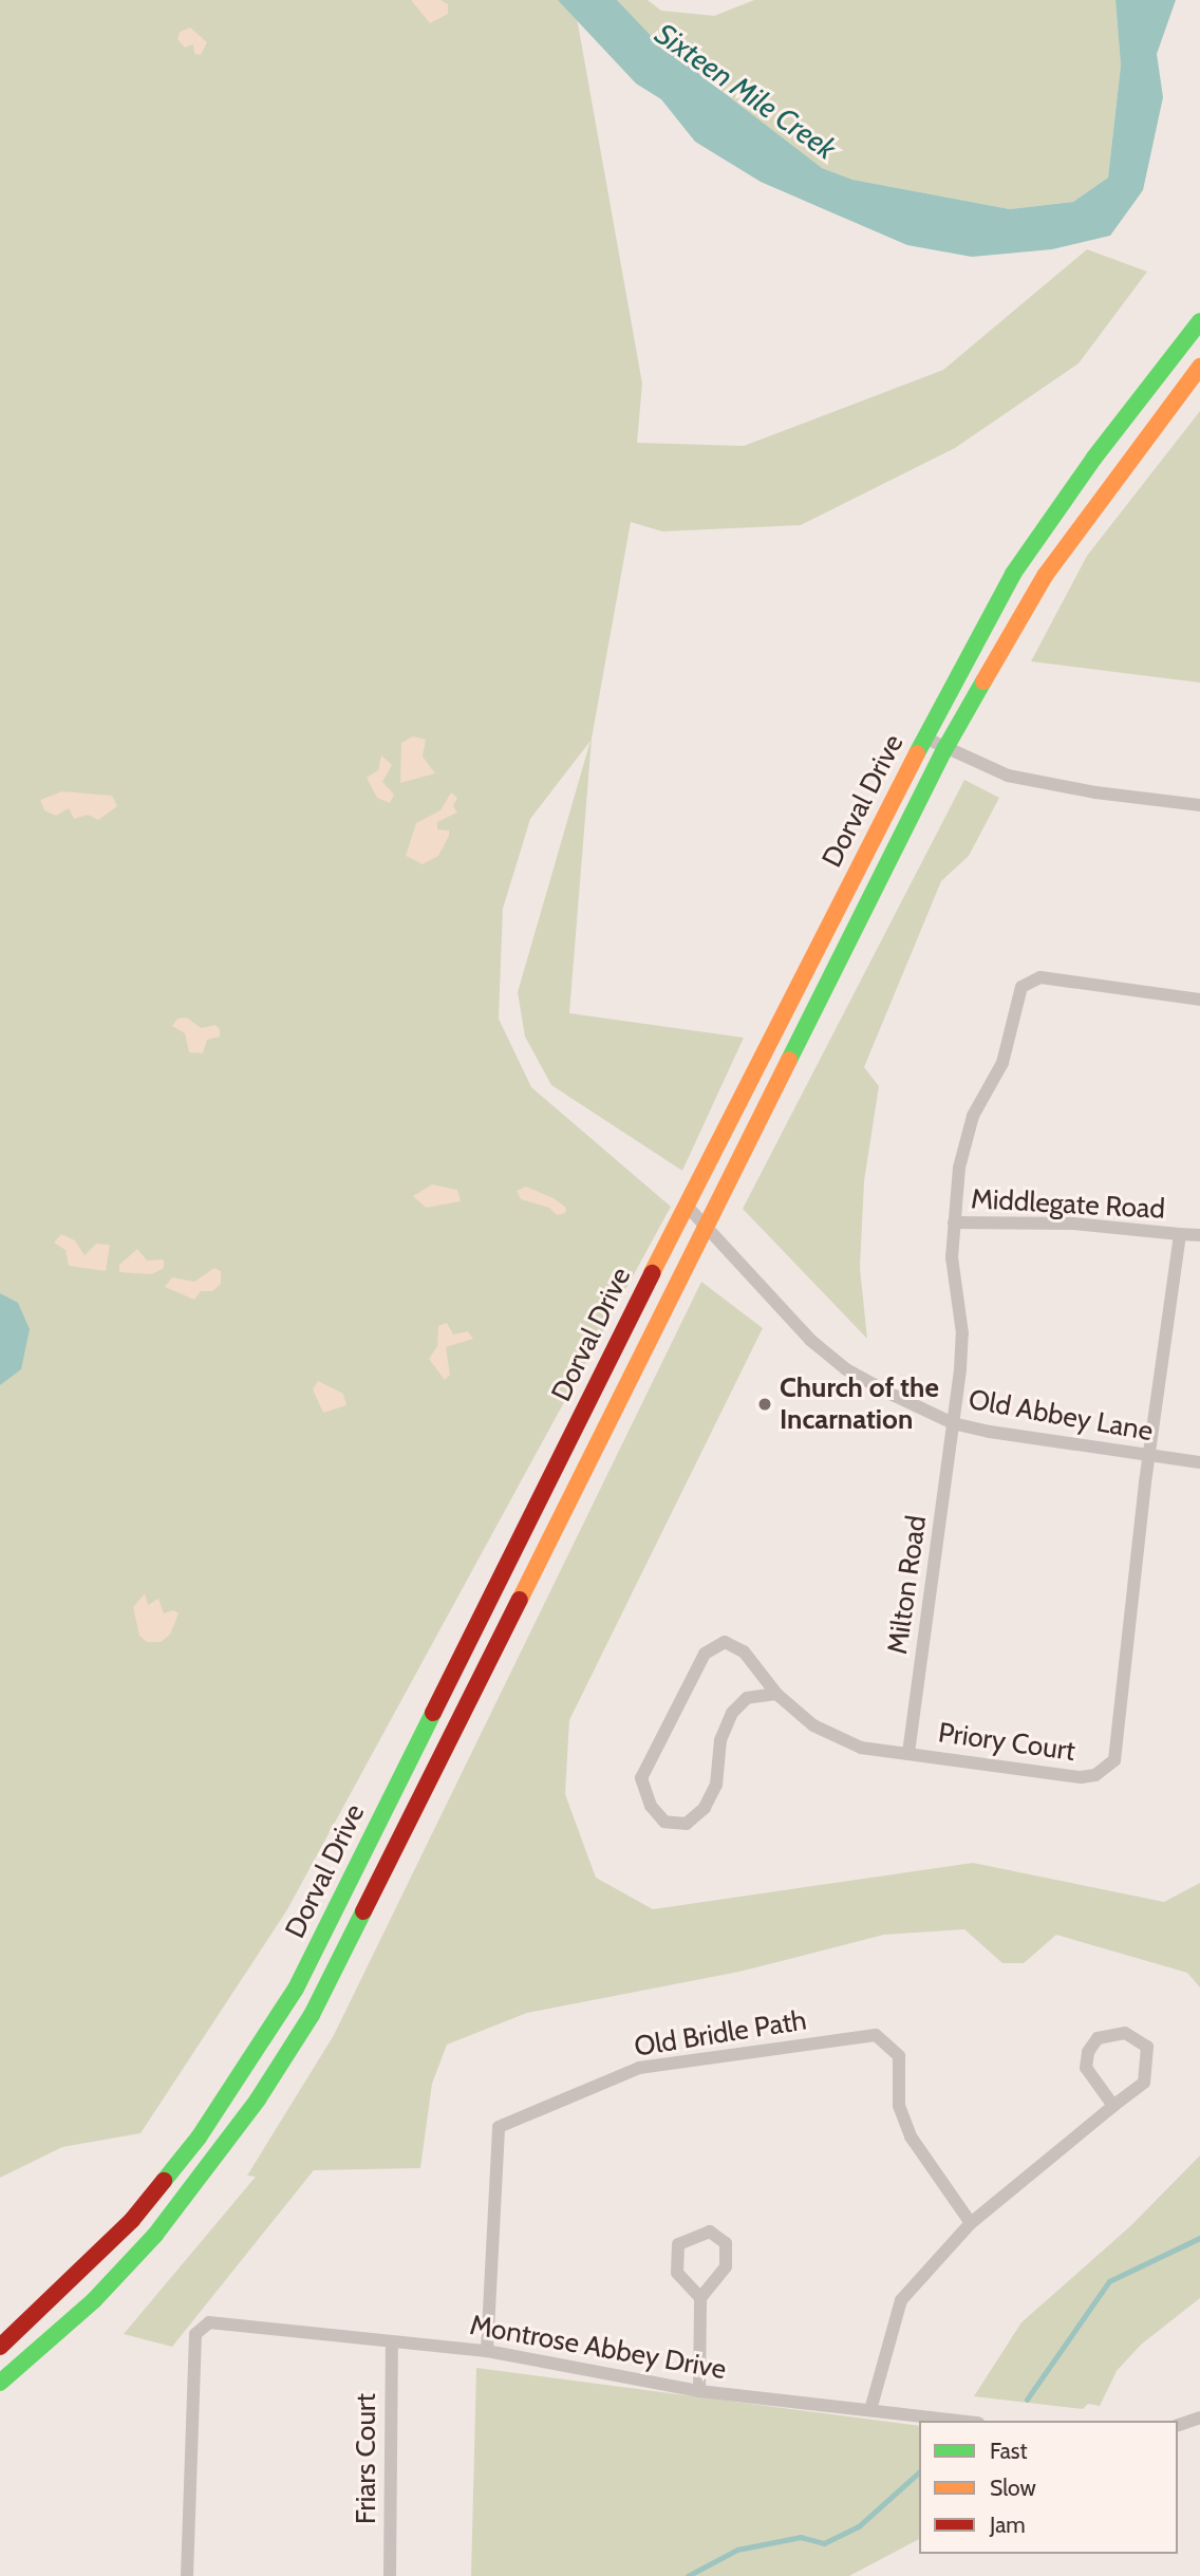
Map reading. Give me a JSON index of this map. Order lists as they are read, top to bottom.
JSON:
{
  "streets": {
    "main road": ["Dorval Drive"],
    "street": [
      "Middlegate Road",
      "Old Abbey Lane",
      "Milton Road",
      "Priory Court",
      "Old Bridle Path",
      "Montrose Abbey Drive",
      "Friars Court"
    ]
  },
  "crossings": [
    ["Dorval Drive", "Old Abbey Lane"],
    ["Middlegate Road", "Milton Road"],
    ["Middlegate Road", "Priory Court"],
    ["Old Abbey Lane", "Milton Road"],
    ["Old Abbey Lane", "Priory Court"],
    ["Milton Road", "Priory Court"],
    ["Old Bridle Path", "Montrose Abbey Drive"],
    ["Montrose Abbey Drive", "Friars Court"]
  ],
  "water": ["Sixteen Mile Creek"],
  "places": ["Church of the Incarnation"],
  "legend": ["Fast", "Slow", "Jam"]
}
